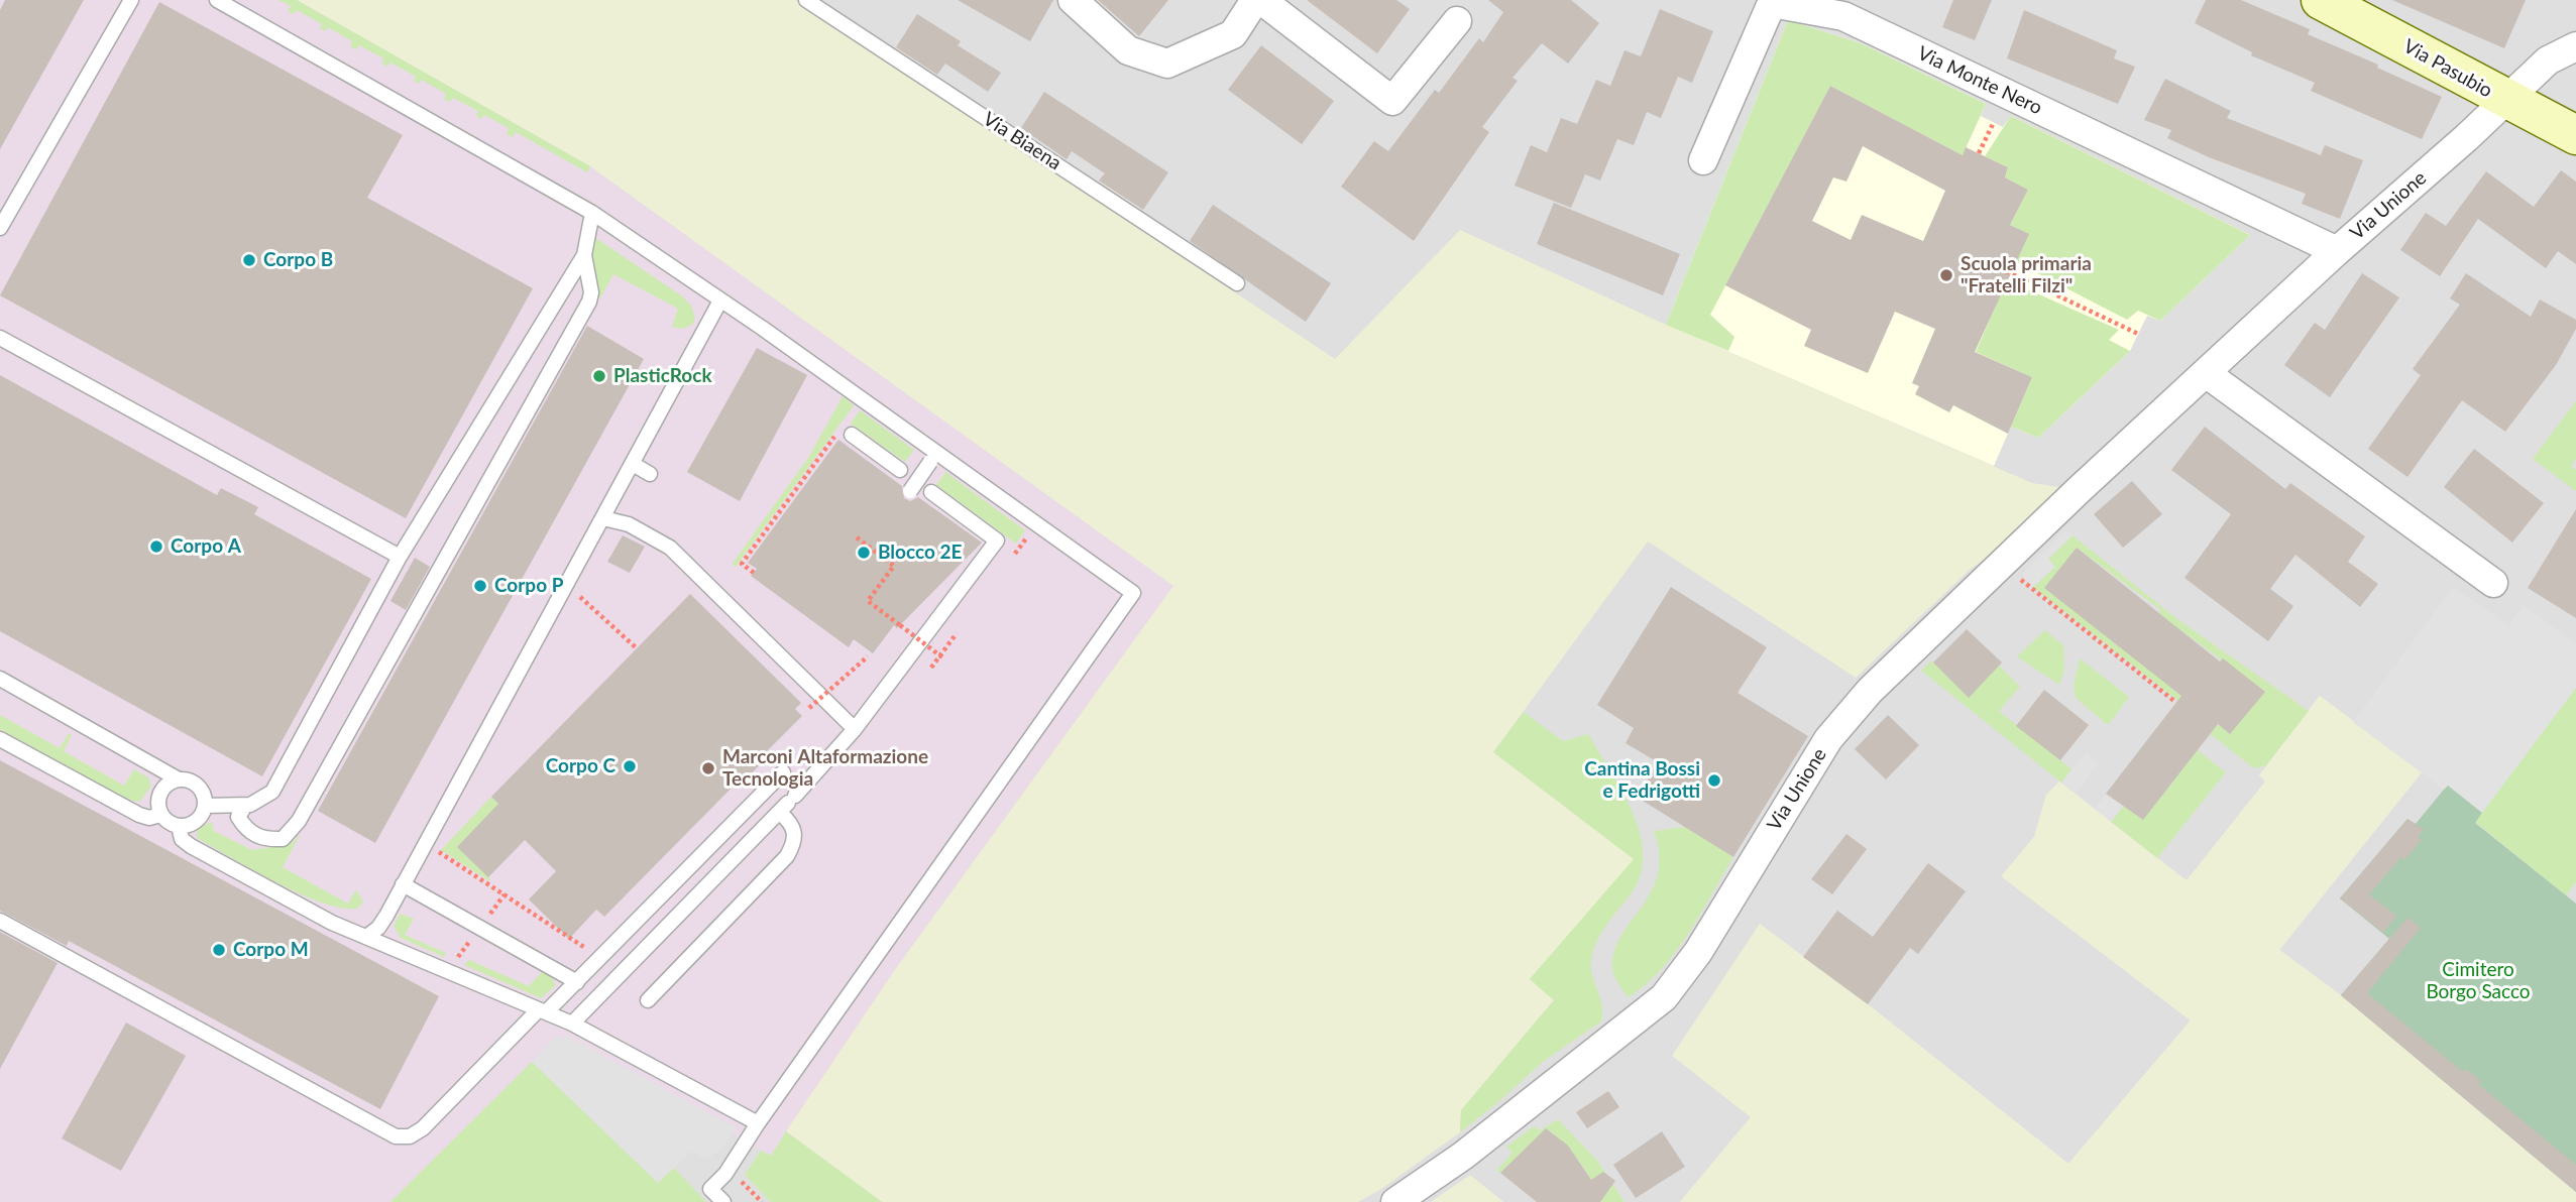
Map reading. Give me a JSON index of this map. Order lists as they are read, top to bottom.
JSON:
{
  "streets": {
    "street": ["Via Pasubio", "Via Monte Nero", "Via Unione"],
    "lane": ["Via Biaena"]
  },
  "crossings": [
    ["Via Pasubio", "Via Unione"],
    ["Via Monte Nero", "Via Unione"]
  ],
  "parks": ["Cimitero Borgo Sacco"],
  "places": [
    "Corpo B",
    "Scuola primaria \"Fratelli Filzi\"",
    "PlasticRock",
    "Corpo A",
    "Blocco 2E",
    "Corpo P",
    "Corpo C",
    "Marconi Altaformazione Tecnologia",
    "Cantina Bossi e Fedrigotti",
    "Corpo M"
  ]
}
